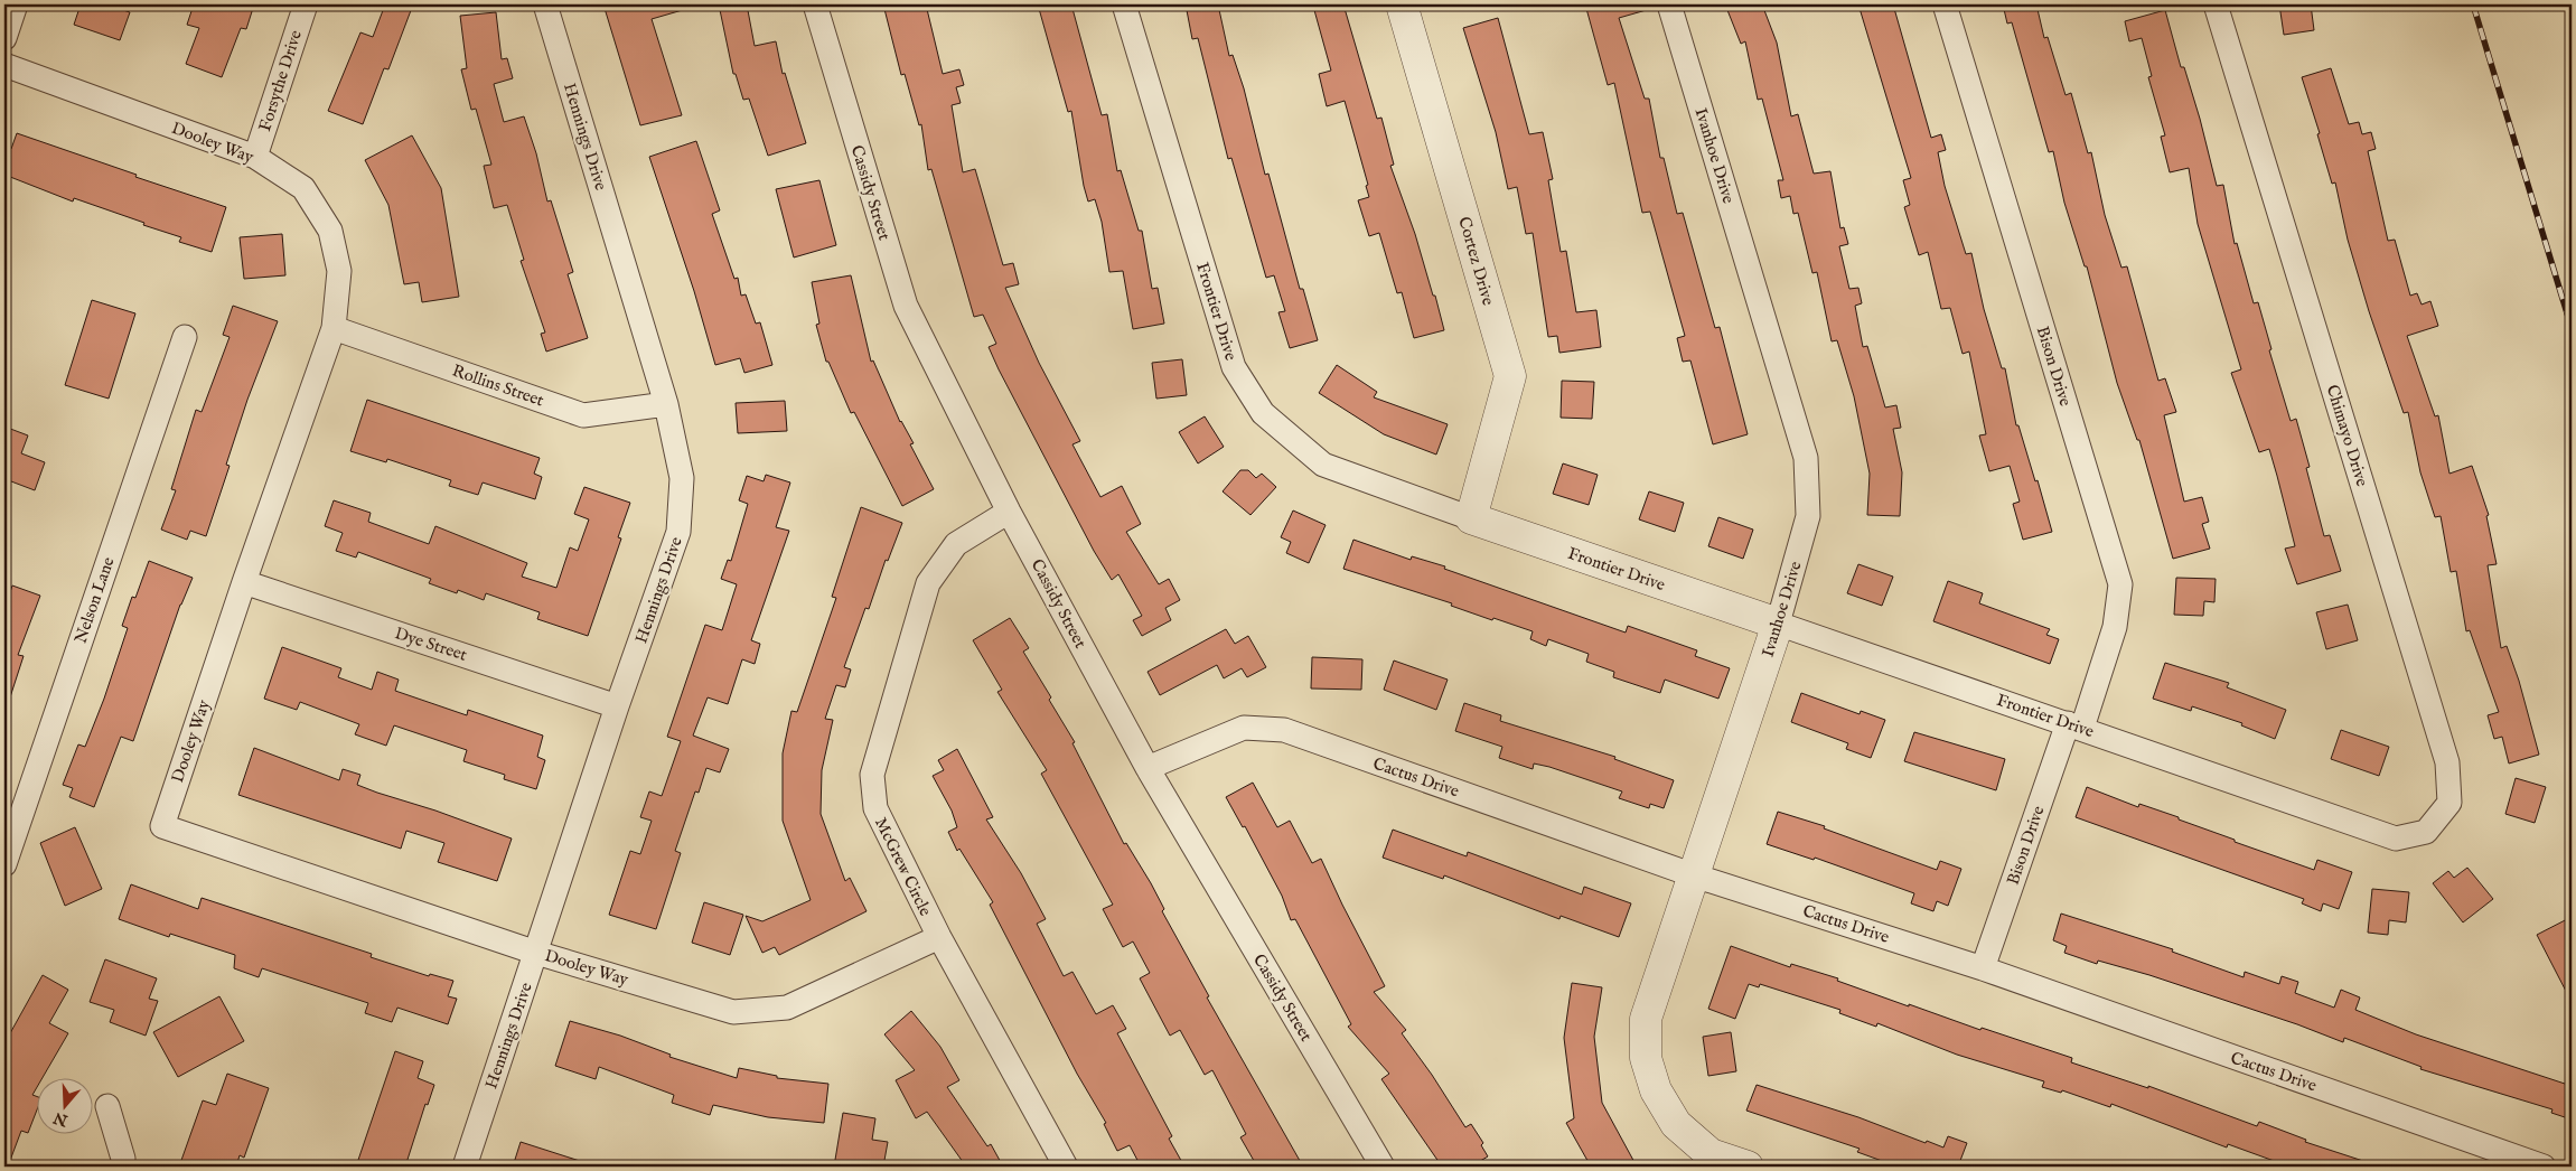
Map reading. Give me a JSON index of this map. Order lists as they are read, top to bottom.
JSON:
{
  "streets": {
    "street": [
      "Forsythe Drive",
      "Hennings Drive",
      "Dooley Way",
      "Ivanhoe Drive",
      "Cassidy Street",
      "Cortez Drive",
      "Frontier Drive",
      "Bison Drive",
      "Rollins Street",
      "Chimayo Drive",
      "Nelson Lane",
      "Dye Street",
      "Cactus Drive",
      "McGrew Circle"
    ]
  },
  "crossings": [
    ["Forsythe Drive", "Dooley Way"],
    ["Hennings Drive", "Dooley Way"],
    ["Hennings Drive", "Rollins Street"],
    ["Hennings Drive", "Dye Street"],
    ["Dooley Way", "Rollins Street"],
    ["Dooley Way", "Dye Street"],
    ["Dooley Way", "McGrew Circle"],
    ["Ivanhoe Drive", "Frontier Drive"],
    ["Ivanhoe Drive", "Cactus Drive"],
    ["Cassidy Street", "Cactus Drive"],
    ["Cassidy Street", "McGrew Circle"],
    ["Cortez Drive", "Frontier Drive"],
    ["Frontier Drive", "Bison Drive"],
    ["Frontier Drive", "Chimayo Drive"],
    ["Bison Drive", "Cactus Drive"]
  ],
  "north": "bottom"
}
